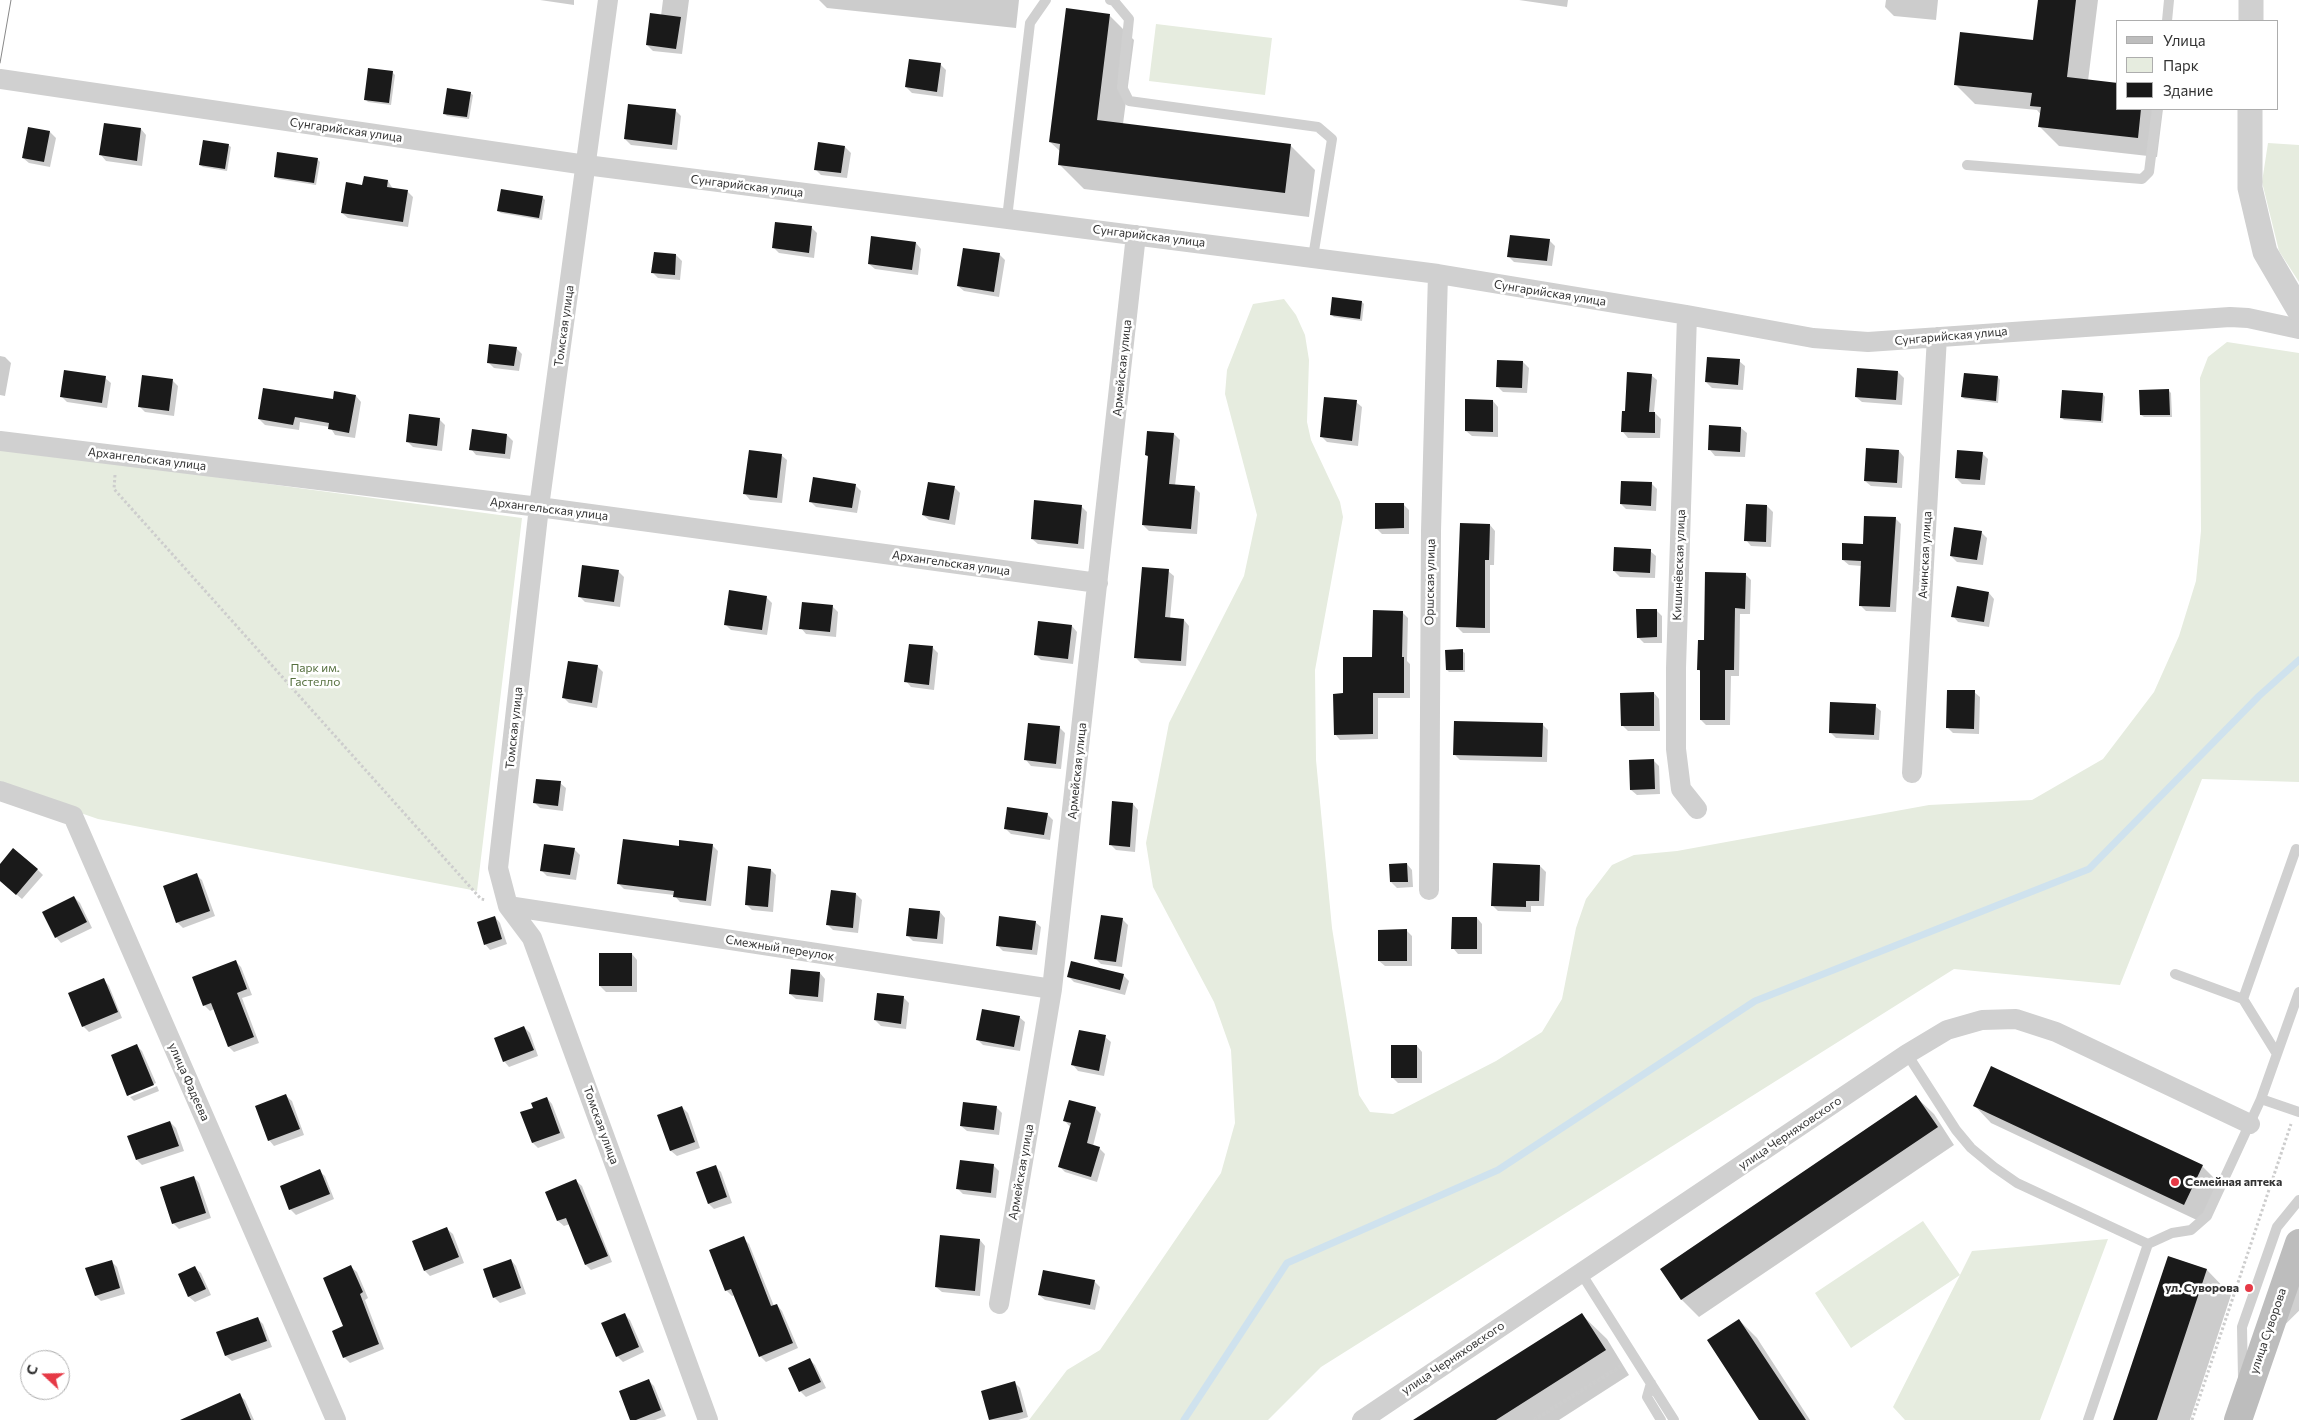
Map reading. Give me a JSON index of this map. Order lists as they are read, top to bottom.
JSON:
{
  "streets": {
    "main road": ["улица Суворова"],
    "street": [
      "Сунгарийская улица",
      "Томская улица",
      "Армейская улица",
      "Архангельская улица",
      "Ачинская улица",
      "Кишинёвская улица",
      "Оршская улица",
      "Смежный переулок",
      "улица Фадеева",
      "улица Черняховского"
    ]
  },
  "crossings": [
    ["Сунгарийская улица", "Томская улица"],
    ["Сунгарийская улица", "Армейская улица"],
    ["Сунгарийская улица", "Ачинская улица"],
    ["Сунгарийская улица", "Кишинёвская улица"],
    ["Сунгарийская улица", "Оршская улица"],
    ["Томская улица", "Архангельская улица"],
    ["Томская улица", "Смежный переулок"],
    ["Армейская улица", "Архангельская улица"],
    ["Армейская улица", "Смежный переулок"]
  ],
  "parks": ["Парк им. Гастелло"],
  "places": ["Семейная аптека", "ул. Суворова"],
  "legend": ["Улица", "Парк", "Здание"],
  "north": "left"
}
